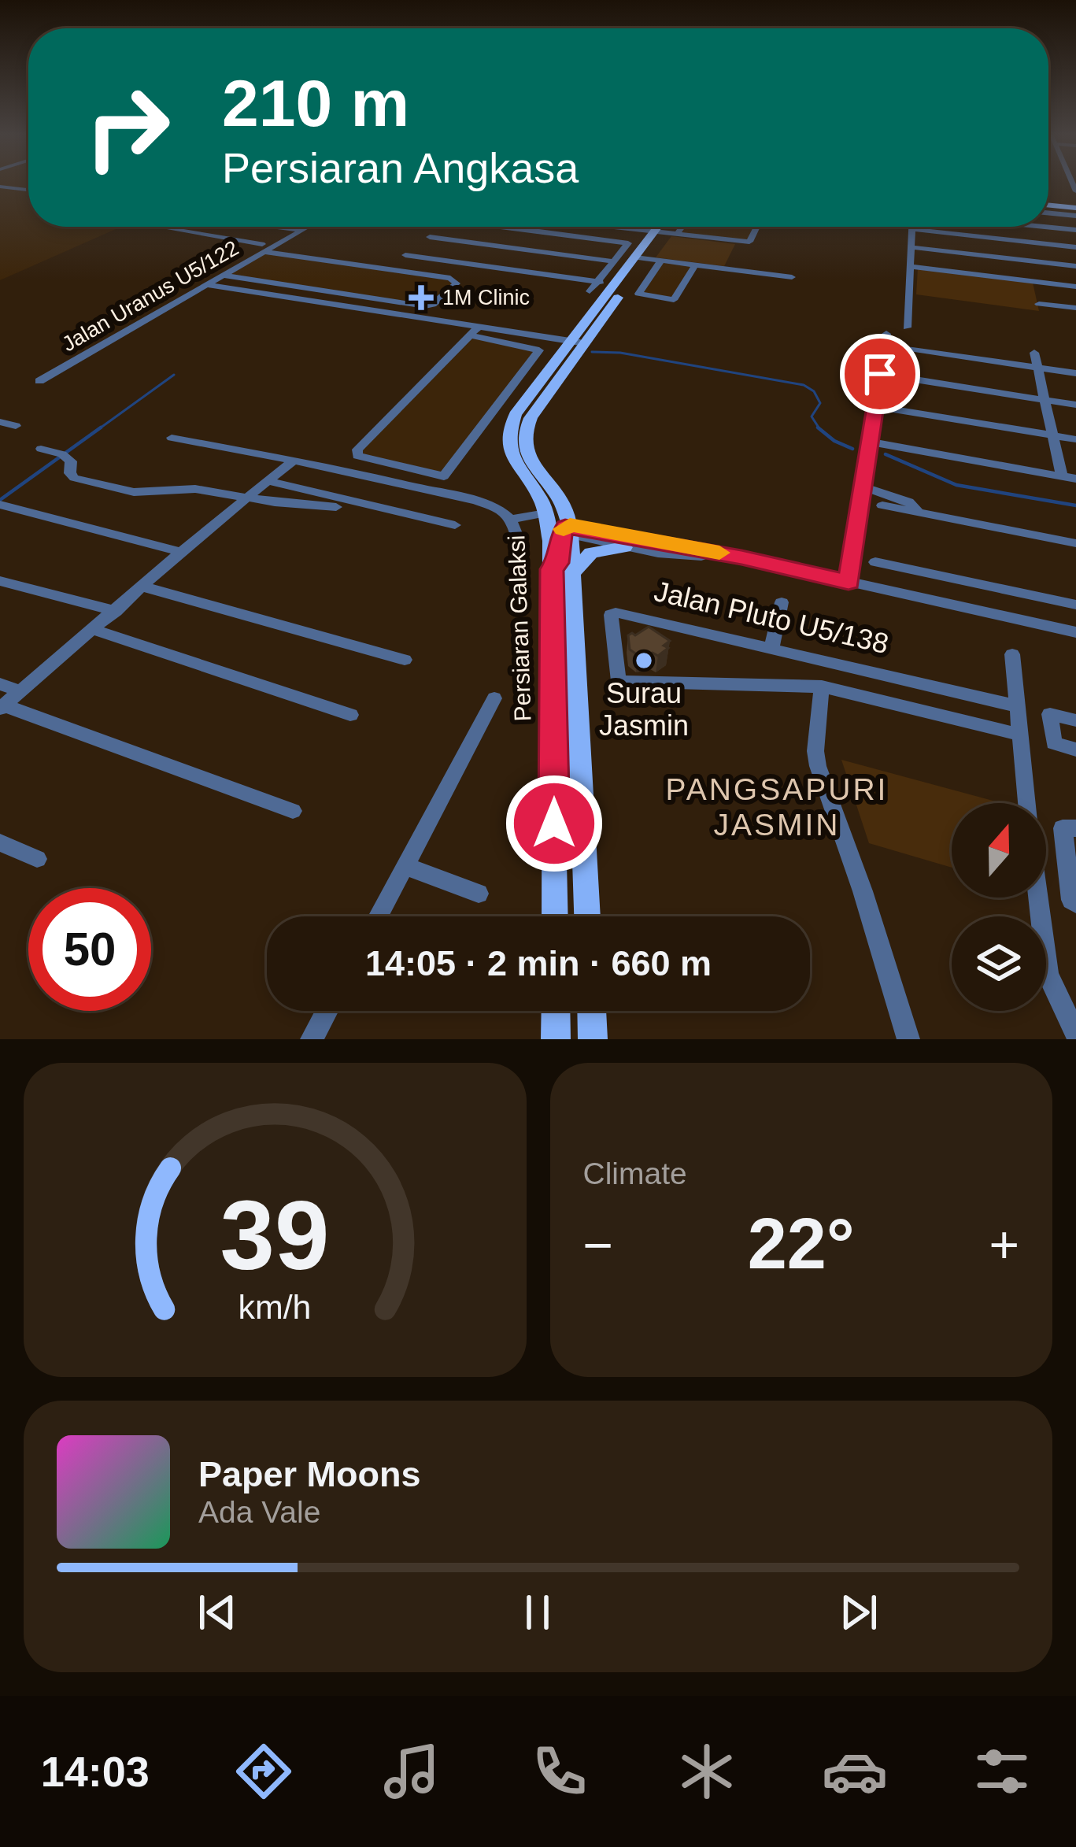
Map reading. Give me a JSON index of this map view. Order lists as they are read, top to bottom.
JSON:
{
  "streets": {
    "main road": ["Persiaran Galaksi"],
    "street": ["Jalan Uranus U5/122", "Jalan Pluto U5/138"]
  },
  "districts": ["PANGSAPURI JASMIN"],
  "places": {
    "health": ["1M Clinic"],
    "other": ["Surau Jasmin"]
  },
  "north": "top",
  "page": {
    "turn": ["210 m", "Persiaran Angkasa"],
    "limit": "50",
    "trip": "14:05 · 2 min · 660 m",
    "tile": "Climate",
    "heat": ["−", "22°", "+"],
    "song": ["Paper Moons", "Ada Vale"],
    "tabs": "14:03",
    "gauge": ["39", "km/h"]
  }
}
